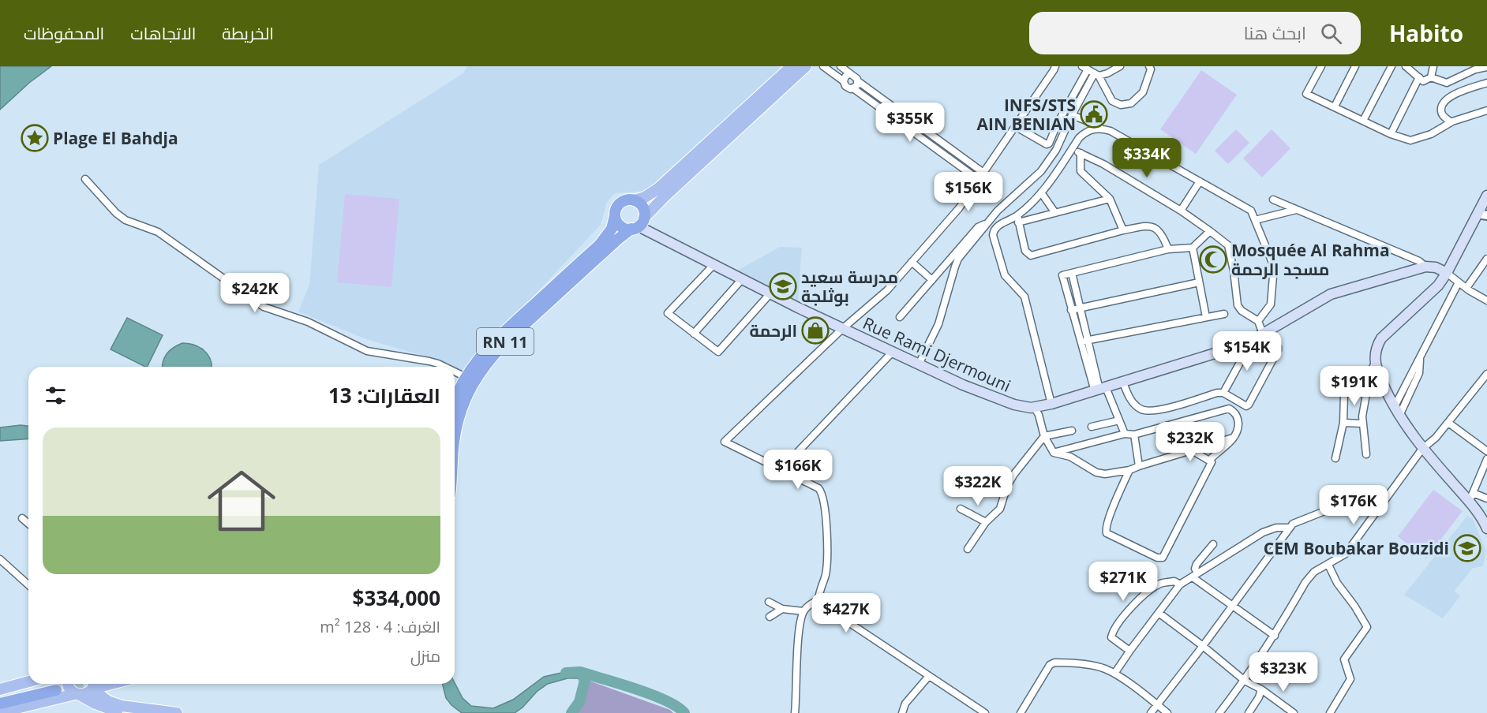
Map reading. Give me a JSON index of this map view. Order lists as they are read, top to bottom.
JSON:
{
  "streets": {
    "highway": ["RN 11"],
    "main road": ["Rue Rami Djermouni"]
  },
  "crossings": [
    ["RN 11", "Rue Rami Djermouni"]
  ],
  "places": {
    "public building": ["INFS/STS AIN BENIAN"],
    "place": ["Plage El Bahdja"],
    "mosque": ["Mosquée Al Rahma مسجد الرحمة"],
    "school or university": ["مدرسة سعيد بوثلجة", "CEM Boubakar Bouzidi"],
    "shop": ["الرحمة"]
  },
  "page": {
    "header": "Habito",
    "search": "ابحث هنا",
    "nav": ["الخريطة", "الاتجاهات", "المحفوظات"],
    "price": [
      "$355K",
      "$334K",
      "$156K",
      "$242K",
      "$154K",
      "$191K",
      "$232K",
      "$166K",
      "$322K",
      "$176K",
      "$271K",
      "$427K",
      "$323K"
    ],
    "heading": "العقارات: 13",
    "list": [
      {
        "name": "$334,000",
        "note": "الغرف: 4 · 128 m² · منزل"
      }
    ]
  }
}
